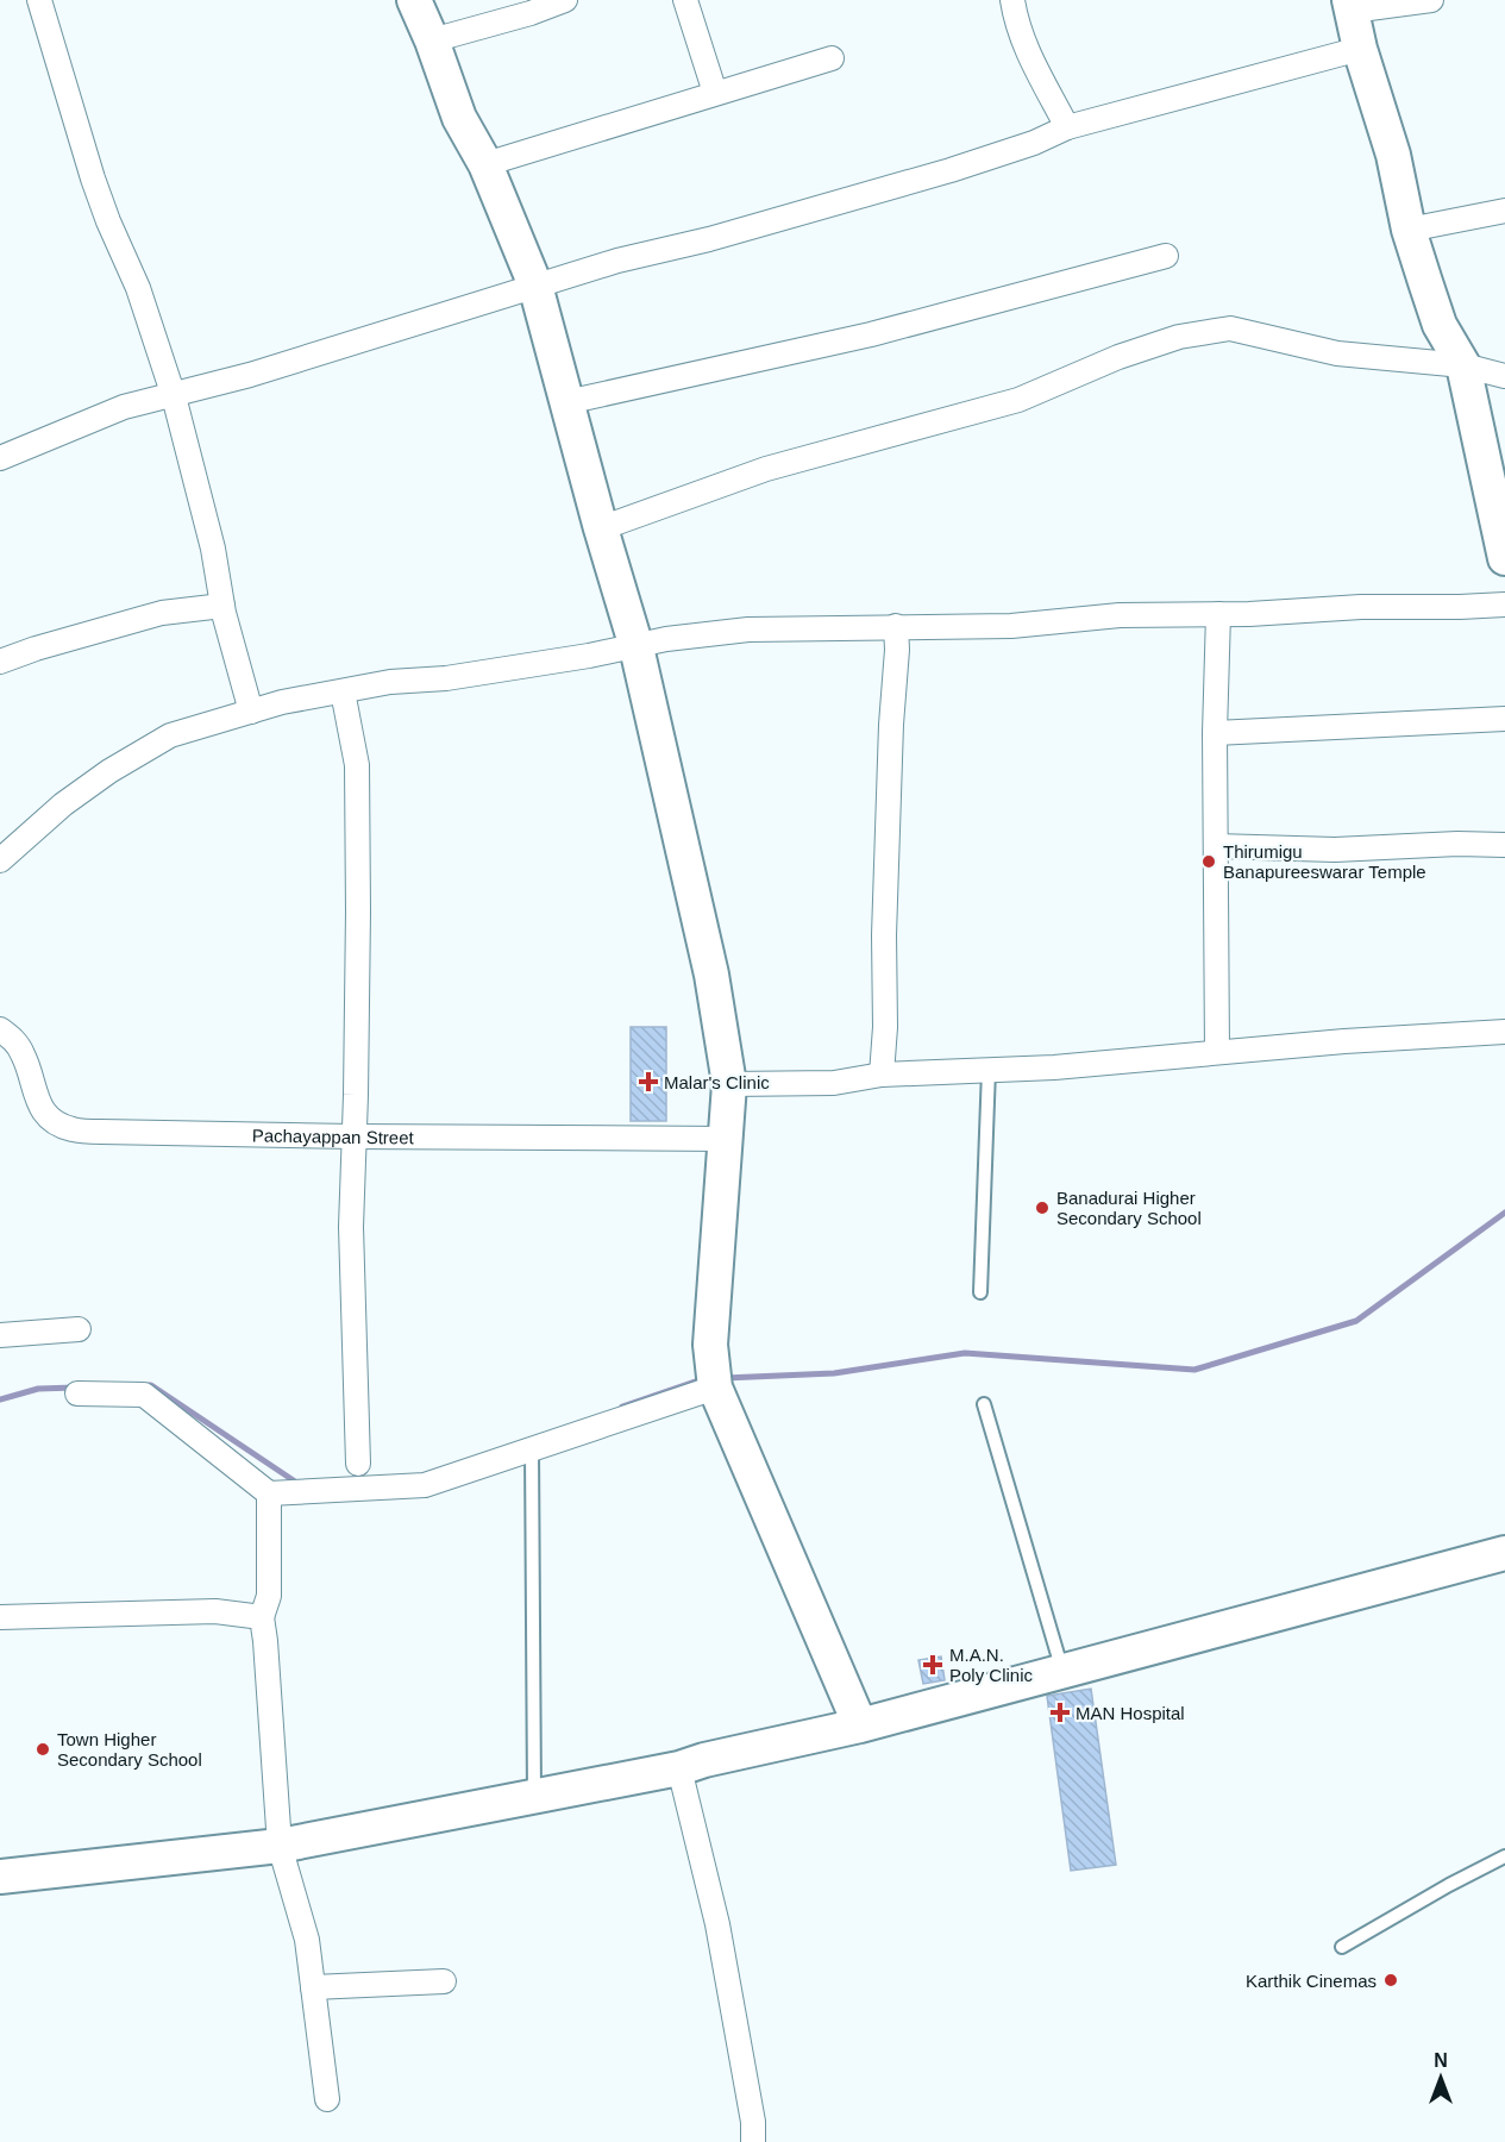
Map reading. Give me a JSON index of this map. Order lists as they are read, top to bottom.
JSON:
{
  "streets": {
    "street": ["Pachayappan Street"]
  },
  "places": {
    "other": [
      "Thirumigu Banapureeswarar Temple",
      "Banadurai Higher Secondary School",
      "Town Higher Secondary School",
      "Karthik Cinemas"
    ],
    "health": ["Malar's Clinic", "M.A.N. Poly Clinic", "MAN Hospital"]
  },
  "north": "top"
}
